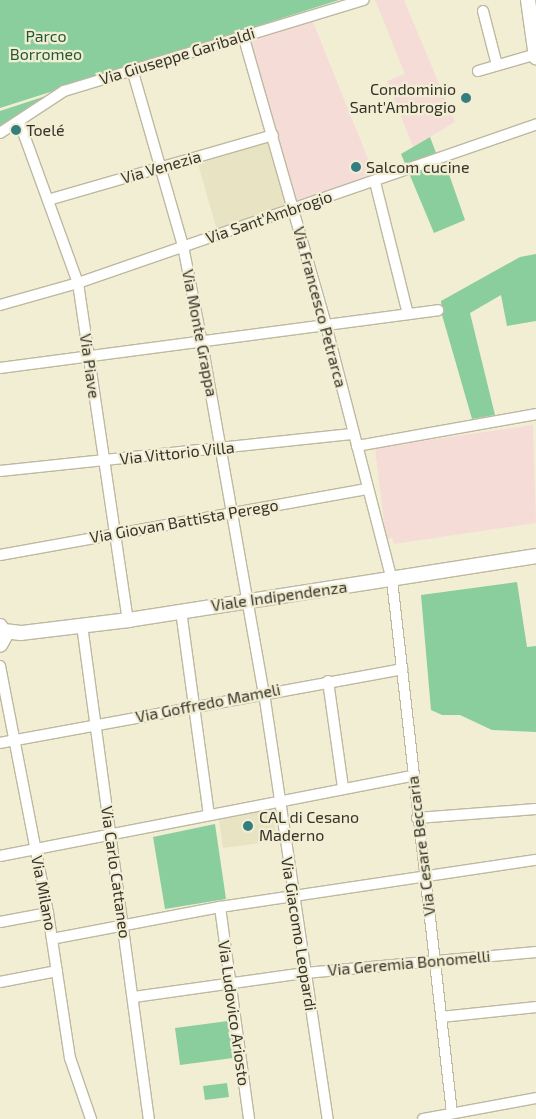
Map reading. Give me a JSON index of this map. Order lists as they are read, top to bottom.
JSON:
{
  "streets": {
    "street": [
      "Via Giuseppe Garibaldi",
      "Via Venezia",
      "Via Sant'Ambrogio",
      "Via Francesco Petrarca",
      "Via Monte Grappa",
      "Via Piave",
      "Via Vittorio Villa",
      "Via Giovan Battista Perego",
      "Viale Indipendenza",
      "Via Goffredo Mameli",
      "Via Cesare Beccaria",
      "Via Carlo Cattaneo",
      "Via Milano",
      "Via Giacomo Leopardi",
      "Via Geremia Bonomelli",
      "Via Ludovico Ariosto"
    ]
  },
  "crossings": [
    ["Via Giuseppe Garibaldi", "Via Francesco Petrarca"],
    ["Via Giuseppe Garibaldi", "Via Monte Grappa"],
    ["Via Giuseppe Garibaldi", "Via Piave"],
    ["Via Venezia", "Via Francesco Petrarca"],
    ["Via Venezia", "Via Monte Grappa"],
    ["Via Venezia", "Via Piave"],
    ["Via Sant'Ambrogio", "Via Francesco Petrarca"],
    ["Via Sant'Ambrogio", "Via Monte Grappa"],
    ["Via Sant'Ambrogio", "Via Piave"],
    ["Via Francesco Petrarca", "Via Vittorio Villa"],
    ["Via Francesco Petrarca", "Via Giovan Battista Perego"],
    ["Via Francesco Petrarca", "Viale Indipendenza"],
    ["Via Francesco Petrarca", "Via Cesare Beccaria"],
    ["Via Monte Grappa", "Via Vittorio Villa"],
    ["Via Monte Grappa", "Via Giovan Battista Perego"],
    ["Via Monte Grappa", "Viale Indipendenza"],
    ["Via Monte Grappa", "Via Giacomo Leopardi"],
    ["Via Piave", "Via Vittorio Villa"],
    ["Via Piave", "Via Giovan Battista Perego"],
    ["Via Piave", "Viale Indipendenza"],
    ["Viale Indipendenza", "Via Cesare Beccaria"],
    ["Viale Indipendenza", "Via Carlo Cattaneo"],
    ["Viale Indipendenza", "Via Giacomo Leopardi"],
    ["Via Goffredo Mameli", "Via Cesare Beccaria"],
    ["Via Goffredo Mameli", "Via Carlo Cattaneo"],
    ["Via Goffredo Mameli", "Via Milano"],
    ["Via Goffredo Mameli", "Via Giacomo Leopardi"],
    ["Via Cesare Beccaria", "Via Geremia Bonomelli"],
    ["Via Carlo Cattaneo", "Via Geremia Bonomelli"],
    ["Via Giacomo Leopardi", "Via Geremia Bonomelli"],
    ["Via Geremia Bonomelli", "Via Ludovico Ariosto"]
  ],
  "parks": ["Parco Borromeo"],
  "places": [
    "Condominio Sant'Ambrogio",
    "Toelé",
    "Salcom cucine",
    "CAL di Cesano Maderno"
  ]
}
